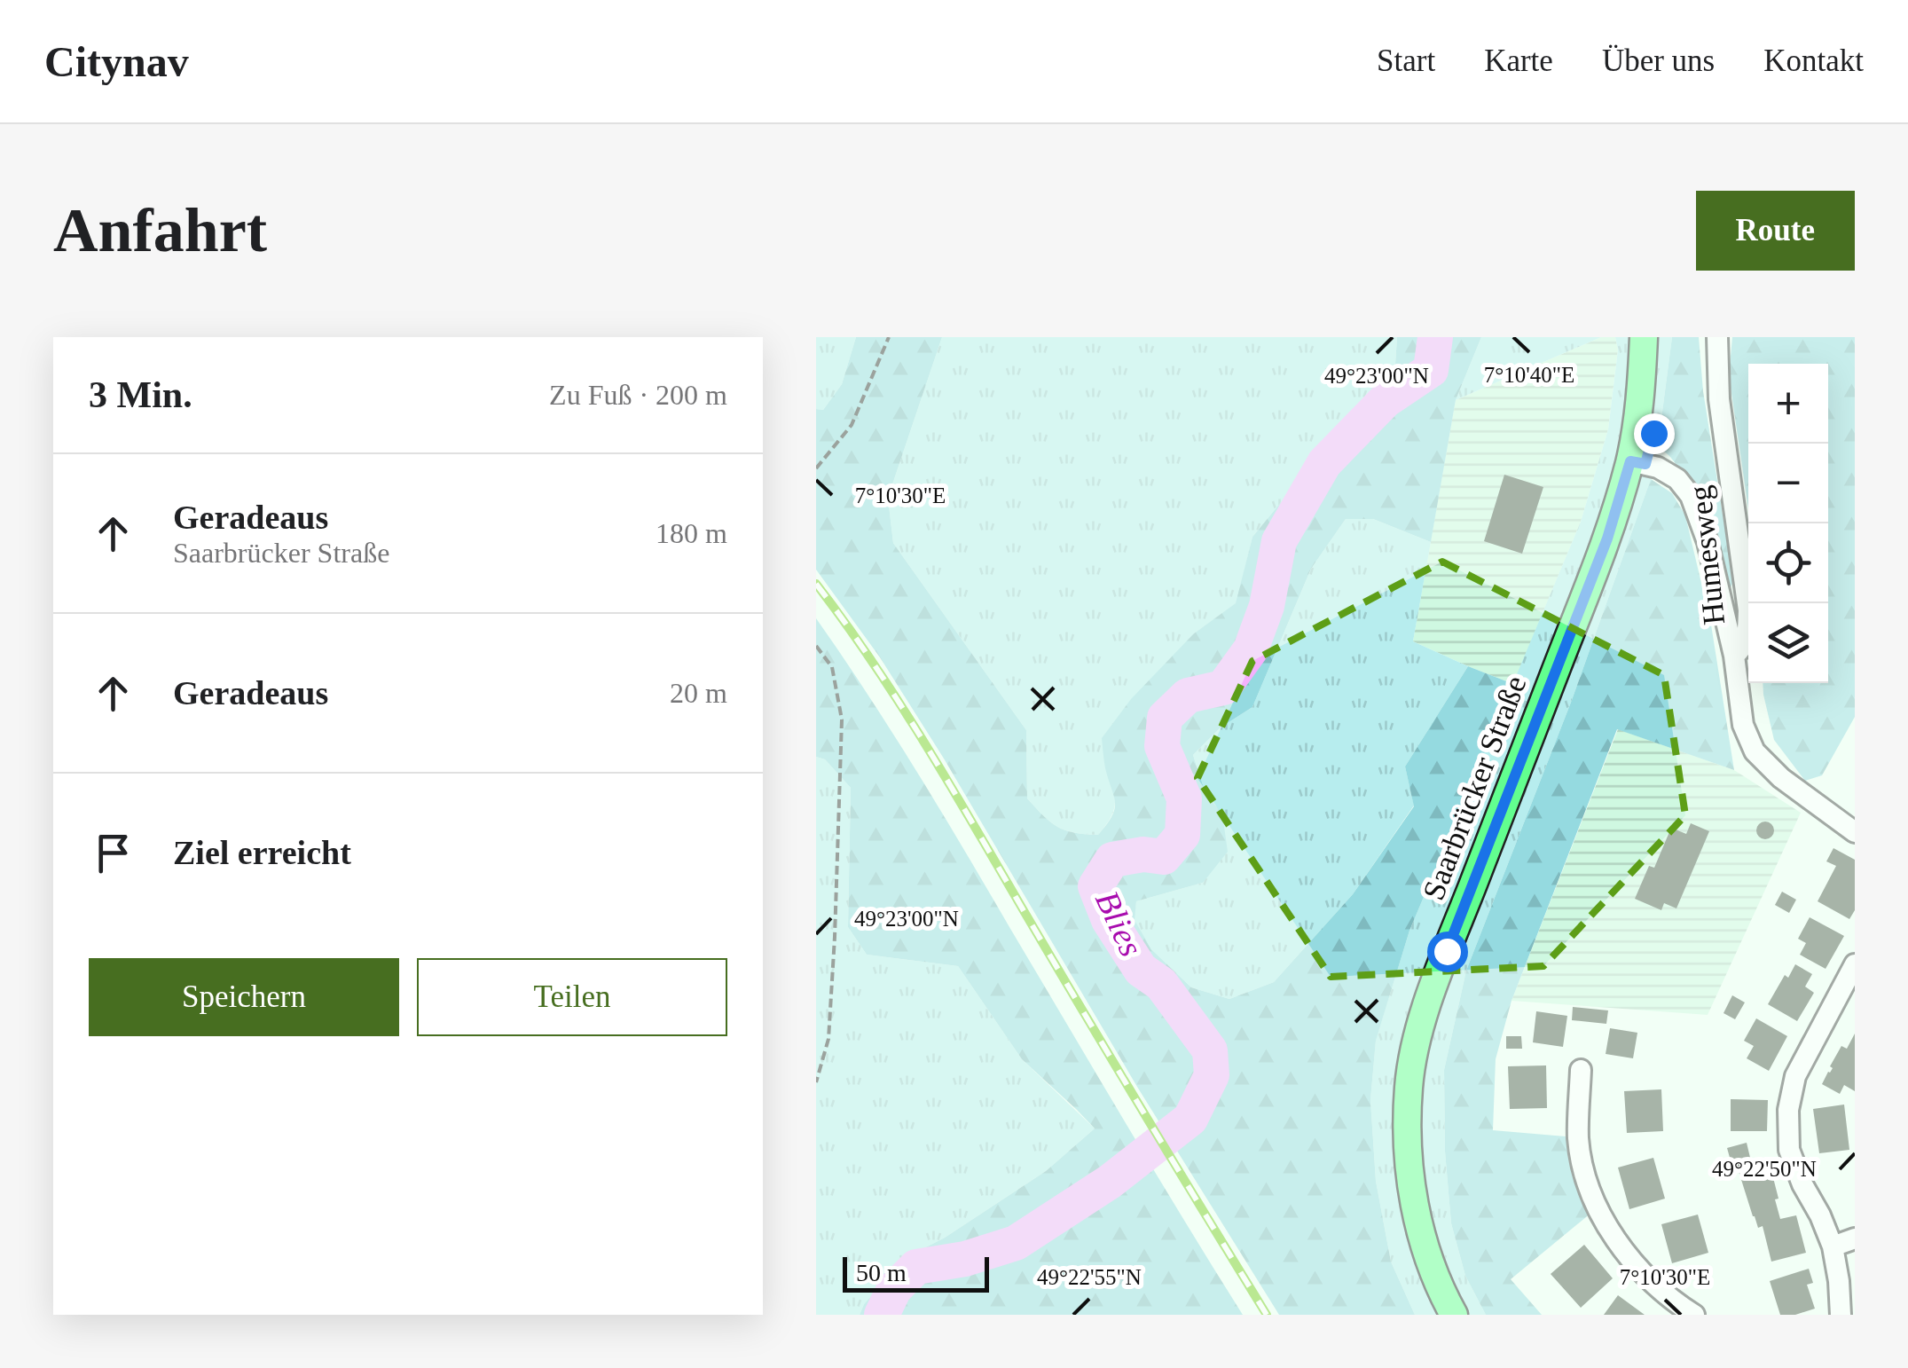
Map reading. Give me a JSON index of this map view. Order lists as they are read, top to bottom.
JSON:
{
  "streets": {
    "main road": ["Saarbrücker Straße"],
    "street": ["Humesweg"]
  },
  "water": ["Blies"],
  "scale_bar": "50 m",
  "page": {
    "header": "Citynav",
    "nav": [
      "Start",
      "Karte",
      "Über uns",
      "Kontakt"
    ],
    "buttons": [
      "Route",
      ["Speichern", "Teilen"]
    ],
    "title": "Anfahrt",
    "heading": ["3 Min.", "Zu Fuß · 200 m"],
    "map_buttons": ["+", "−"],
    "list": [
      ["Geradeaus", "Saarbrücker Straße", "180 m"],
      ["Geradeaus", "20 m"],
      "Ziel erreicht"
    ],
    "scale": "50 m"
  },
  "coordinates": [
    "7°10'40\"E",
    "49°23'00\"N",
    "7°10'30\"E",
    "49°22'50\"N",
    "49°22'55\"N"
  ]
}
